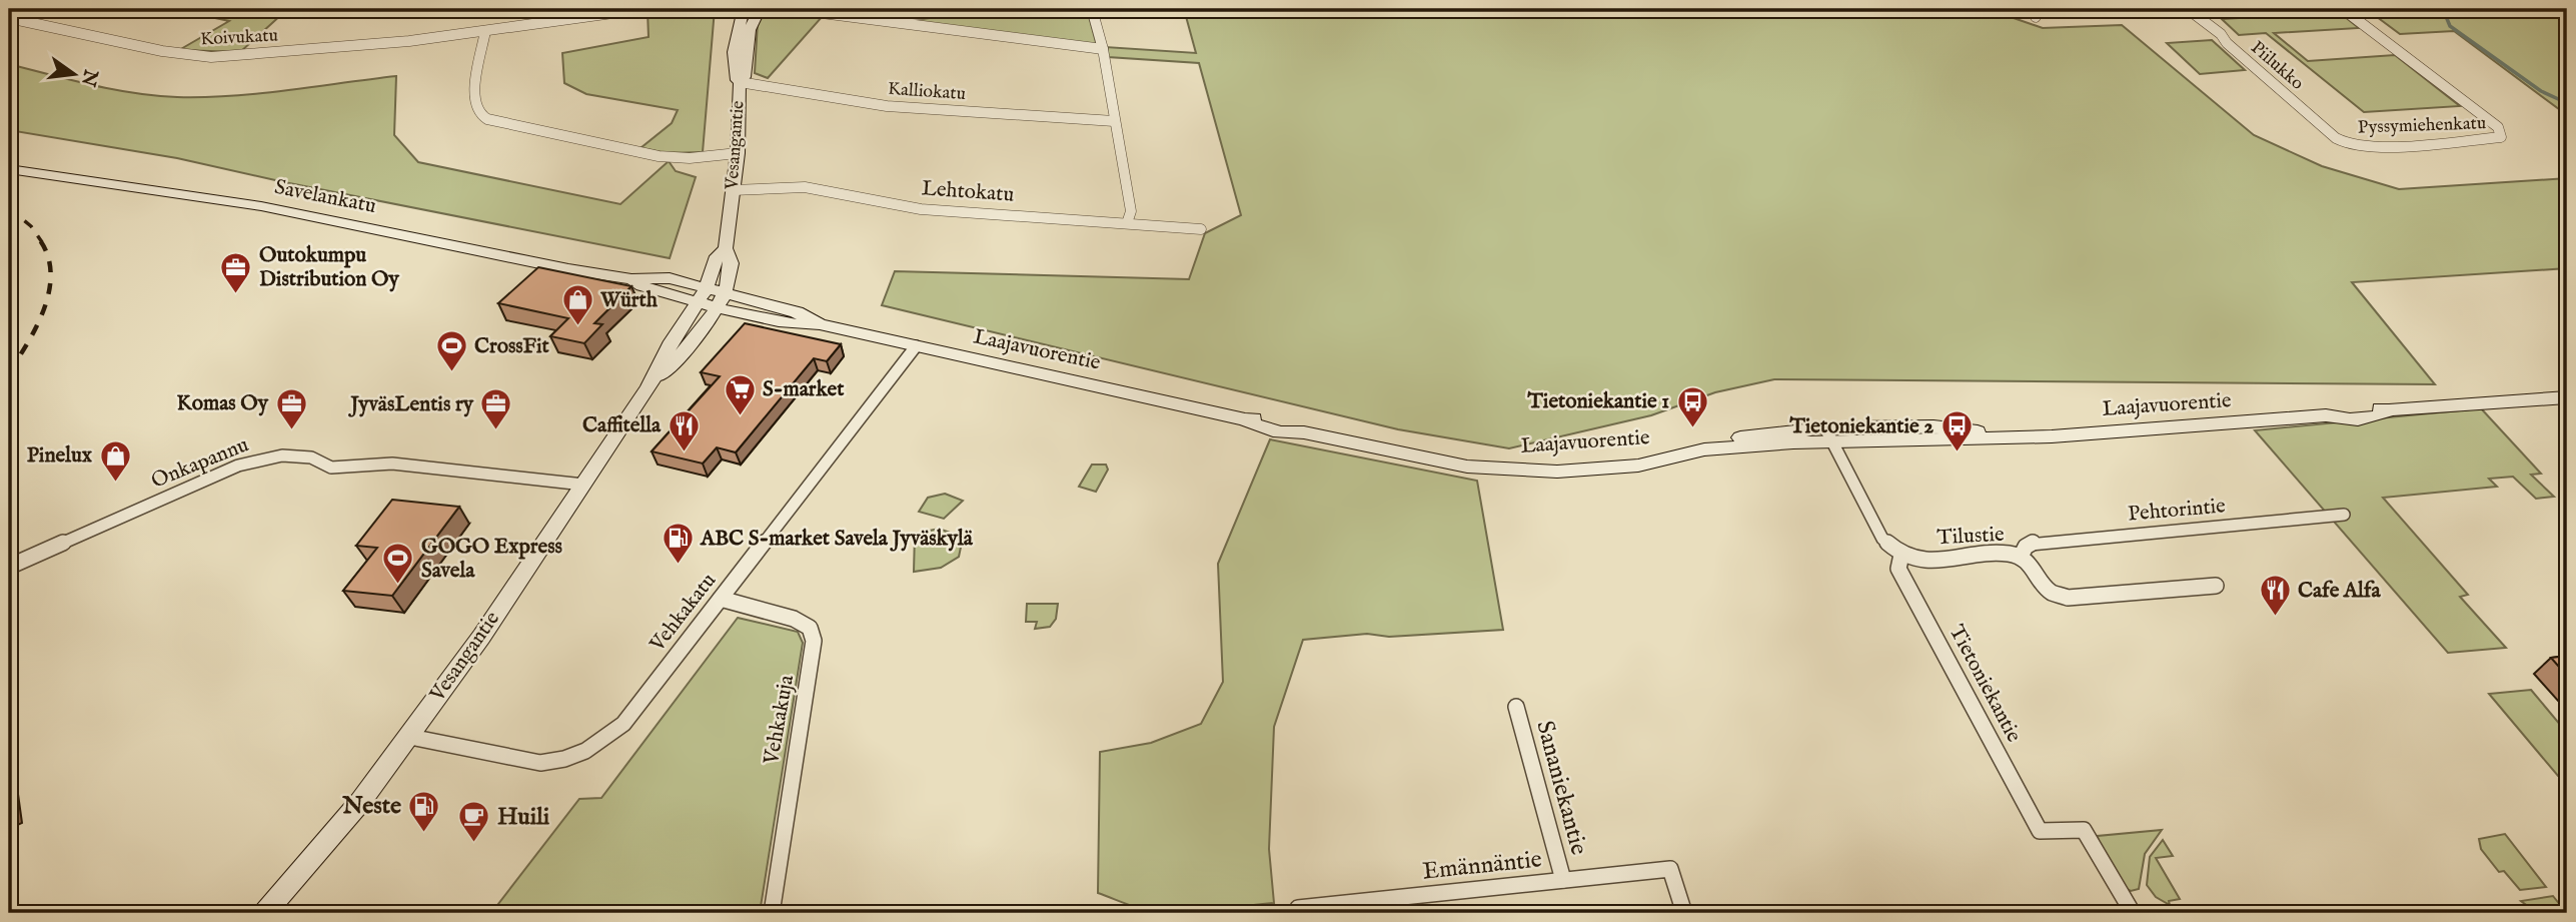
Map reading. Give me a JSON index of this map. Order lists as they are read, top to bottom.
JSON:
{
  "streets": {
    "main road": ["Vesangantie", "Savelankatu", "Laajavuorentie"],
    "street": [
      "Koivukatu",
      "Piilukko",
      "Kalliokatu",
      "Pyssymiehenkatu",
      "Lehtokatu",
      "Onkapannu",
      "Pehtorintie",
      "Tilustie",
      "Vehkakatu",
      "Tietoniekantie",
      "Vehkakuja",
      "Sananiekantie",
      "Emännäntie"
    ]
  },
  "crossings": [
    ["Piilukko", "Pyssymiehenkatu"],
    ["Kalliokatu", "Vesangantie"],
    ["Vesangantie", "Lehtokatu"],
    ["Vesangantie", "Savelankatu"],
    ["Vesangantie", "Laajavuorentie"],
    ["Vesangantie", "Onkapannu"],
    ["Vesangantie", "Vehkakatu"],
    ["Savelankatu", "Laajavuorentie"],
    ["Laajavuorentie", "Vehkakatu"],
    ["Pehtorintie", "Tilustie"],
    ["Tilustie", "Tietoniekantie"],
    ["Vehkakatu", "Vehkakuja"],
    ["Sananiekantie", "Emännäntie"]
  ],
  "places": {
    "office": ["Outokumpu Distribution Oy", "Komas Oy", "JyväsLentis ry"],
    "shop": ["Würth", "Pinelux"],
    "sports": ["CrossFit", "GOGO Express Savela"],
    "supermarket": ["S-market"],
    "bus stop": ["Tietoniekantie 1", "Tietoniekantie 2"],
    "restaurant": ["Caffitella", "Cafe Alfa"],
    "fuel station": ["ABC S-market Savela Jyväskylä", "Neste"],
    "cafe": ["Huili"]
  },
  "north": "right"
}
